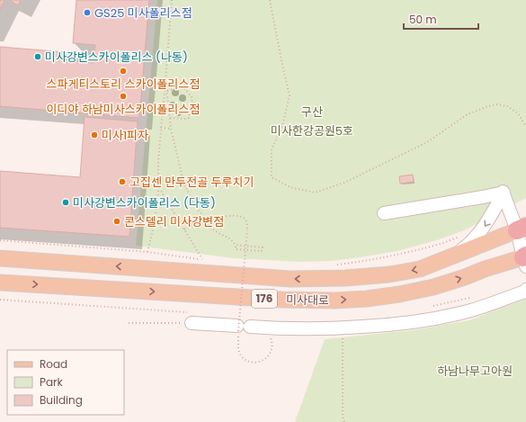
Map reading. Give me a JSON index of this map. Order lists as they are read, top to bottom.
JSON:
{
  "streets": {
    "main road": ["176", "미사대로"]
  },
  "parks": ["구산", "미사한강공원5호", "하남나무고아원"],
  "places": [
    "GS25 미사폴리스점",
    "미사강변스카이폴리스 (나동)",
    "스파게티스토리 스카이폴리스점",
    "이디야 하남미사스카이폴리스점",
    "미사1피자",
    "고집센 만두전골 두루치기",
    "미사강변스카이폴리스 (다동)",
    "콘스델리 미사강변점"
  ],
  "legend": ["Road", "Park", "Building"],
  "scale_bar": "50 m"
}
